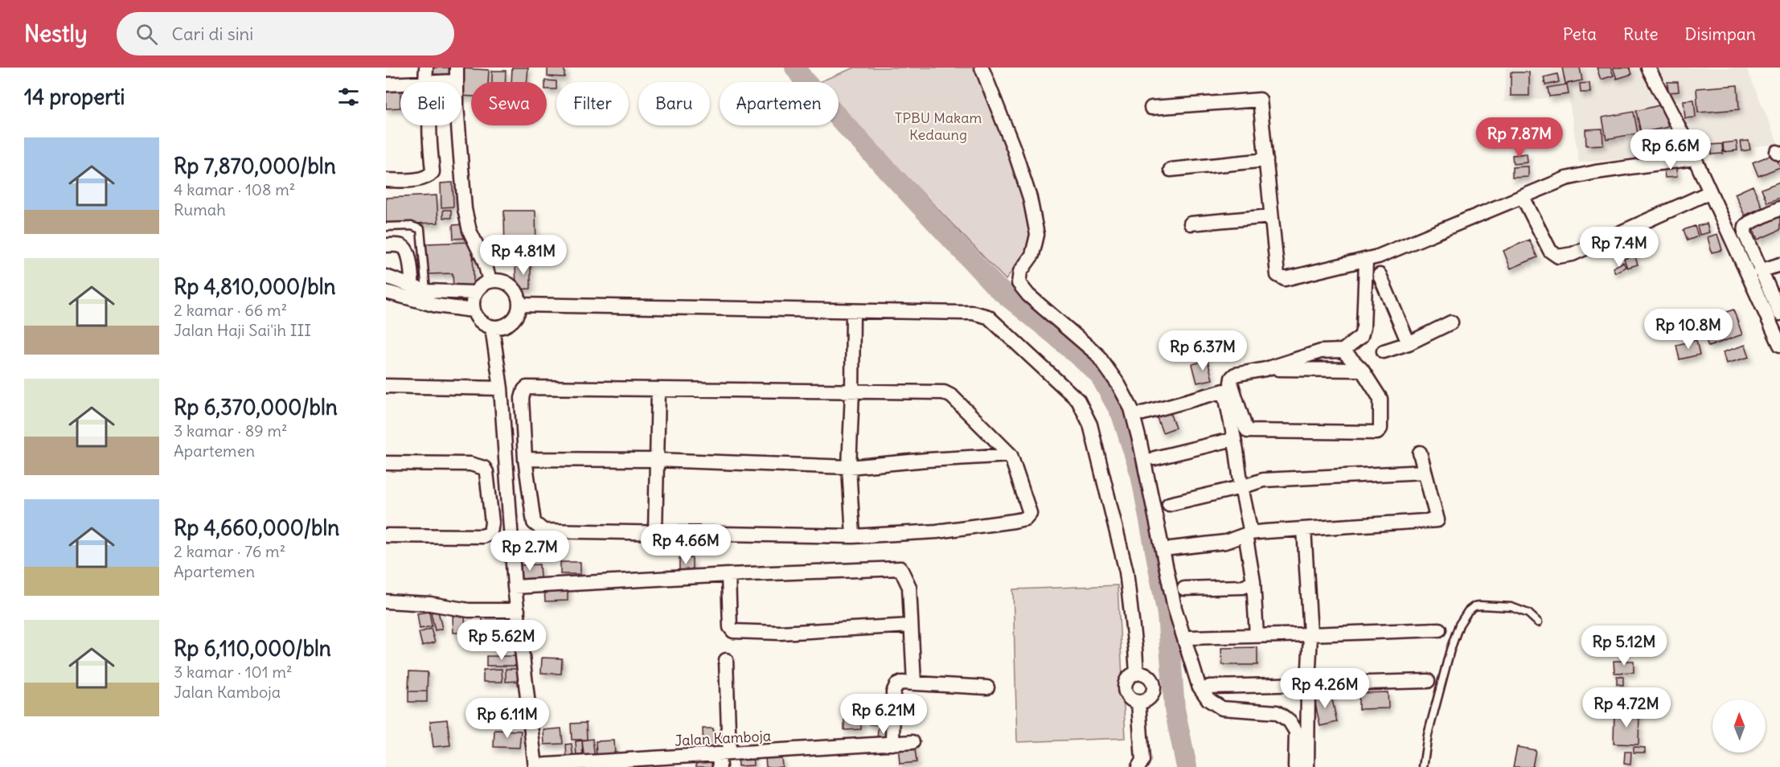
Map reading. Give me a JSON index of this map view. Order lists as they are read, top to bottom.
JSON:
{
  "streets": {
    "street": ["Jalan Kamboja"]
  },
  "parks": ["TPBU Makam Kedaung"],
  "north": "top",
  "page": {
    "header": "Nestly",
    "search": "Cari di sini",
    "nav": ["Peta", "Rute", "Disimpan"],
    "heading": "14 properti",
    "chip": [
      "Beli",
      "Sewa",
      "Filter",
      "Baru",
      "Apartemen"
    ],
    "price": [
      "Rp 7.87M",
      "Rp 6.6M",
      "Rp 7.4M",
      "Rp 4.81M",
      "Rp 10.8M",
      "Rp 6.37M",
      "Rp 4.66M",
      "Rp 2.7M",
      "Rp 5.62M",
      "Rp 5.12M",
      "Rp 4.26M",
      "Rp 4.72M",
      "Rp 6.21M",
      "Rp 6.11M"
    ],
    "list": [
      {
        "name": "Rp 7,870,000/bln",
        "note": "4 kamar · 108 m² · Rumah"
      },
      {
        "name": "Rp 4,810,000/bln",
        "note": "2 kamar · 66 m² · Jalan Haji Sai'ih III"
      },
      {
        "name": "Rp 6,370,000/bln",
        "note": "3 kamar · 89 m² · Apartemen"
      },
      {
        "name": "Rp 4,660,000/bln",
        "note": "2 kamar · 76 m² · Apartemen"
      },
      {
        "name": "Rp 6,110,000/bln",
        "note": "3 kamar · 101 m² · Jalan Kamboja"
      }
    ]
  }
}
